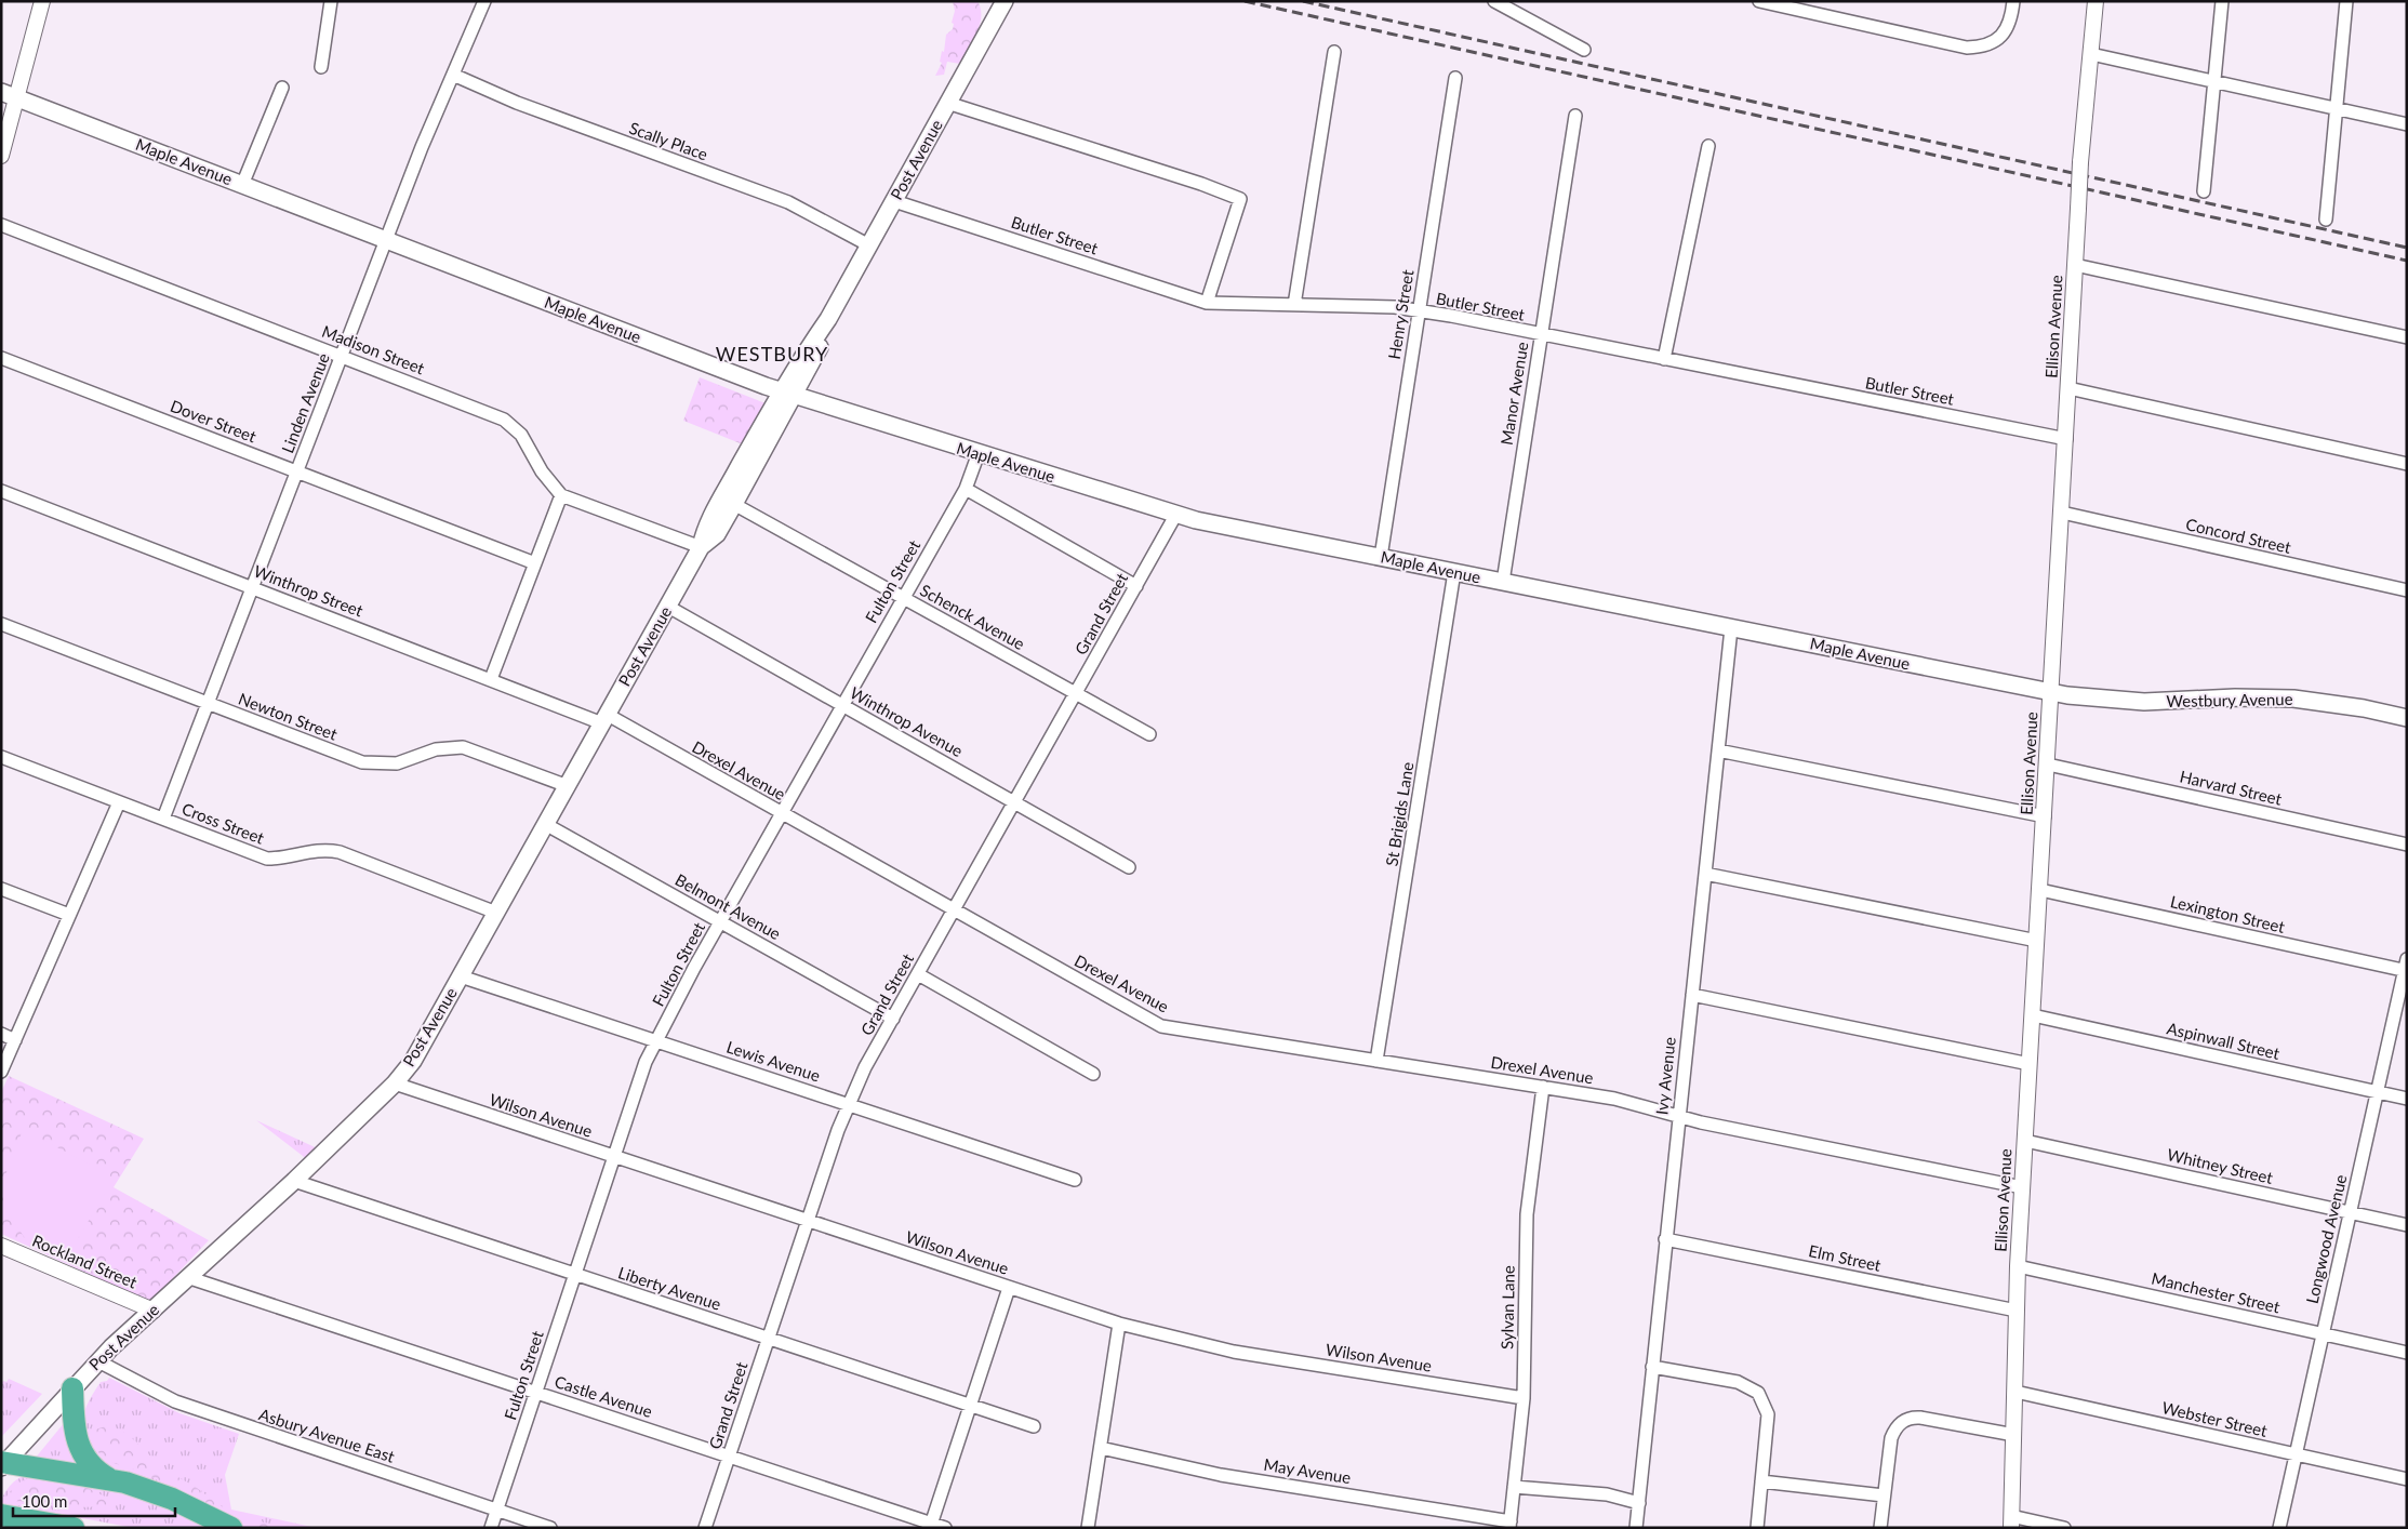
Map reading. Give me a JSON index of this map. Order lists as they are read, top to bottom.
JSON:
{
  "streets": {
    "main road": ["Post Avenue", "Maple Avenue", "Westbury Avenue"],
    "street": [
      "Scally Place",
      "Butler Street",
      "Henry Street",
      "Ellison Avenue",
      "Madison Street",
      "Manor Avenue",
      "Linden Avenue",
      "Dover Street",
      "Concord Street",
      "Fulton Street",
      "Winthrop Street",
      "Grand Street",
      "Schenck Avenue",
      "Newton Street",
      "Winthrop Avenue",
      "Drexel Avenue",
      "Harvard Street",
      "St Brigids Lane",
      "Cross Street",
      "Belmont Avenue",
      "Lexington Street",
      "Aspinwall Street",
      "Lewis Avenue",
      "Ivy Avenue",
      "Wilson Avenue",
      "Whitney Street",
      "Longwood Avenue",
      "Elm Street",
      "Rockland Street",
      "Liberty Avenue",
      "Manchester Street",
      "Sylvan Lane",
      "Castle Avenue",
      "Webster Street",
      "Asbury Avenue East",
      "May Avenue"
    ]
  },
  "crossings": [
    ["Scally Place", "Post Avenue"],
    ["Scally Place", "Linden Avenue"],
    ["Post Avenue", "Maple Avenue"],
    ["Post Avenue", "Butler Street"],
    ["Post Avenue", "Winthrop Street"],
    ["Post Avenue", "Schenck Avenue"],
    ["Post Avenue", "Newton Street"],
    ["Post Avenue", "Winthrop Avenue"],
    ["Post Avenue", "Drexel Avenue"],
    ["Post Avenue", "Cross Street"],
    ["Post Avenue", "Belmont Avenue"],
    ["Post Avenue", "Lewis Avenue"],
    ["Post Avenue", "Wilson Avenue"],
    ["Post Avenue", "Rockland Street"],
    ["Post Avenue", "Liberty Avenue"],
    ["Post Avenue", "Castle Avenue"],
    ["Post Avenue", "Asbury Avenue East"],
    ["Maple Avenue", "Henry Street"],
    ["Maple Avenue", "Ellison Avenue"],
    ["Maple Avenue", "Manor Avenue"],
    ["Maple Avenue", "Linden Avenue"],
    ["Maple Avenue", "Fulton Street"],
    ["Maple Avenue", "Grand Street"],
    ["Maple Avenue", "Westbury Avenue"],
    ["Maple Avenue", "St Brigids Lane"],
    ["Maple Avenue", "Ivy Avenue"],
    ["Butler Street", "Henry Street"],
    ["Butler Street", "Ellison Avenue"],
    ["Butler Street", "Manor Avenue"],
    ["Ellison Avenue", "Concord Street"],
    ["Ellison Avenue", "Westbury Avenue"],
    ["Ellison Avenue", "Drexel Avenue"],
    ["Ellison Avenue", "Harvard Street"],
    ["Ellison Avenue", "Lexington Street"],
    ["Ellison Avenue", "Aspinwall Street"],
    ["Ellison Avenue", "Whitney Street"],
    ["Ellison Avenue", "Elm Street"],
    ["Ellison Avenue", "Manchester Street"],
    ["Ellison Avenue", "Webster Street"],
    ["Madison Street", "Linden Avenue"],
    ["Linden Avenue", "Dover Street"],
    ["Linden Avenue", "Winthrop Street"],
    ["Linden Avenue", "Newton Street"],
    ["Linden Avenue", "Cross Street"],
    ["Fulton Street", "Schenck Avenue"],
    ["Fulton Street", "Winthrop Avenue"],
    ["Fulton Street", "Drexel Avenue"],
    ["Fulton Street", "Belmont Avenue"],
    ["Fulton Street", "Lewis Avenue"],
    ["Fulton Street", "Wilson Avenue"],
    ["Fulton Street", "Liberty Avenue"],
    ["Fulton Street", "Castle Avenue"],
    ["Fulton Street", "Asbury Avenue East"],
    ["Winthrop Street", "Drexel Avenue"],
    ["Grand Street", "Schenck Avenue"],
    ["Grand Street", "Winthrop Avenue"],
    ["Grand Street", "Drexel Avenue"],
    ["Grand Street", "Belmont Avenue"],
    ["Grand Street", "Lewis Avenue"],
    ["Grand Street", "Wilson Avenue"],
    ["Grand Street", "Liberty Avenue"],
    ["Grand Street", "Castle Avenue"],
    ["Drexel Avenue", "St Brigids Lane"],
    ["Drexel Avenue", "Ivy Avenue"],
    ["Drexel Avenue", "Sylvan Lane"],
    ["Lexington Street", "Longwood Avenue"],
    ["Aspinwall Street", "Longwood Avenue"],
    ["Ivy Avenue", "Elm Street"],
    ["Wilson Avenue", "Sylvan Lane"],
    ["Whitney Street", "Longwood Avenue"],
    ["Longwood Avenue", "Manchester Street"],
    ["Longwood Avenue", "Webster Street"],
    ["Sylvan Lane", "May Avenue"]
  ],
  "districts": ["WESTBURY"],
  "scale_bar": "100 m"
}
